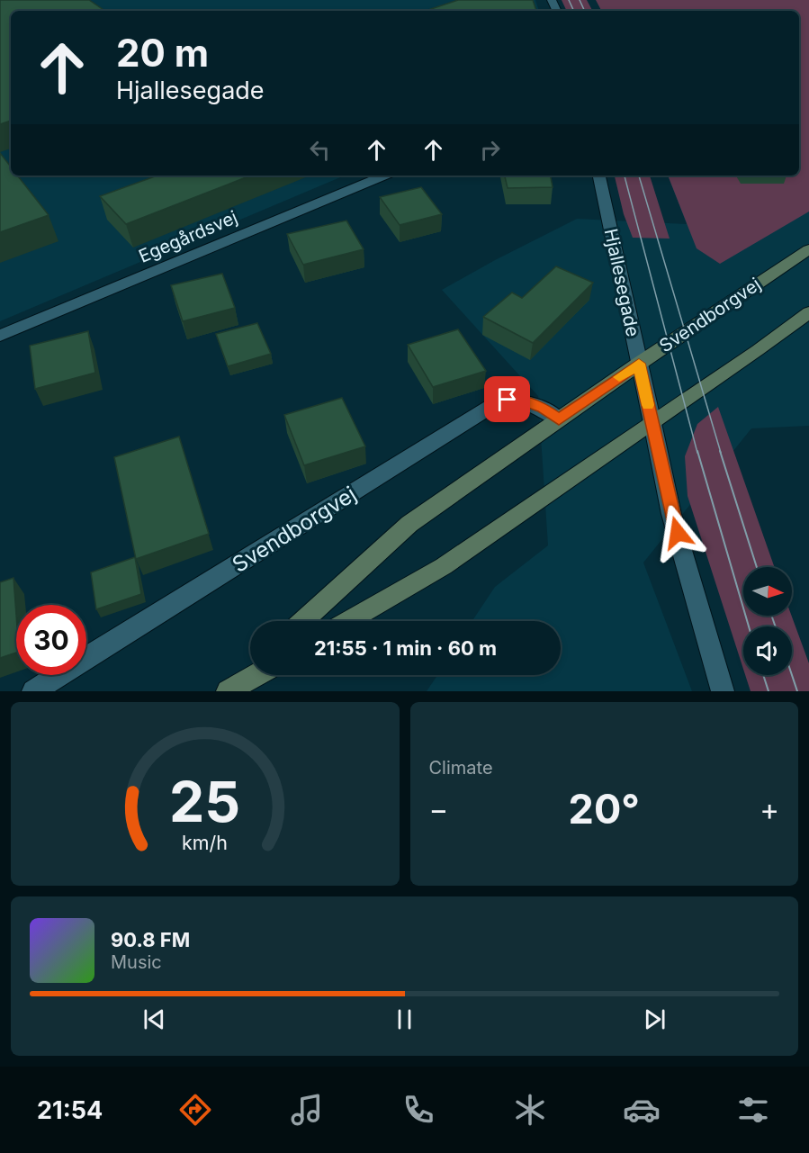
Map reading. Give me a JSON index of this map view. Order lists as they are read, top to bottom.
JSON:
{
  "streets": {
    "main road": ["Svendborgvej"],
    "street": ["Egegårdsvej", "Hjallesegade"]
  },
  "crossings": [
    ["Hjallesegade", "Svendborgvej"]
  ],
  "north": "right",
  "page": {
    "turn": ["20 m", "Hjallesegade"],
    "limit": "30",
    "trip": "21:55 · 1 min · 60 m",
    "tile": "Climate",
    "heat": ["−", "20°", "+"],
    "song": ["90.8 FM", "Music"],
    "tabs": "21:54",
    "gauge": ["25", "km/h"]
  }
}
